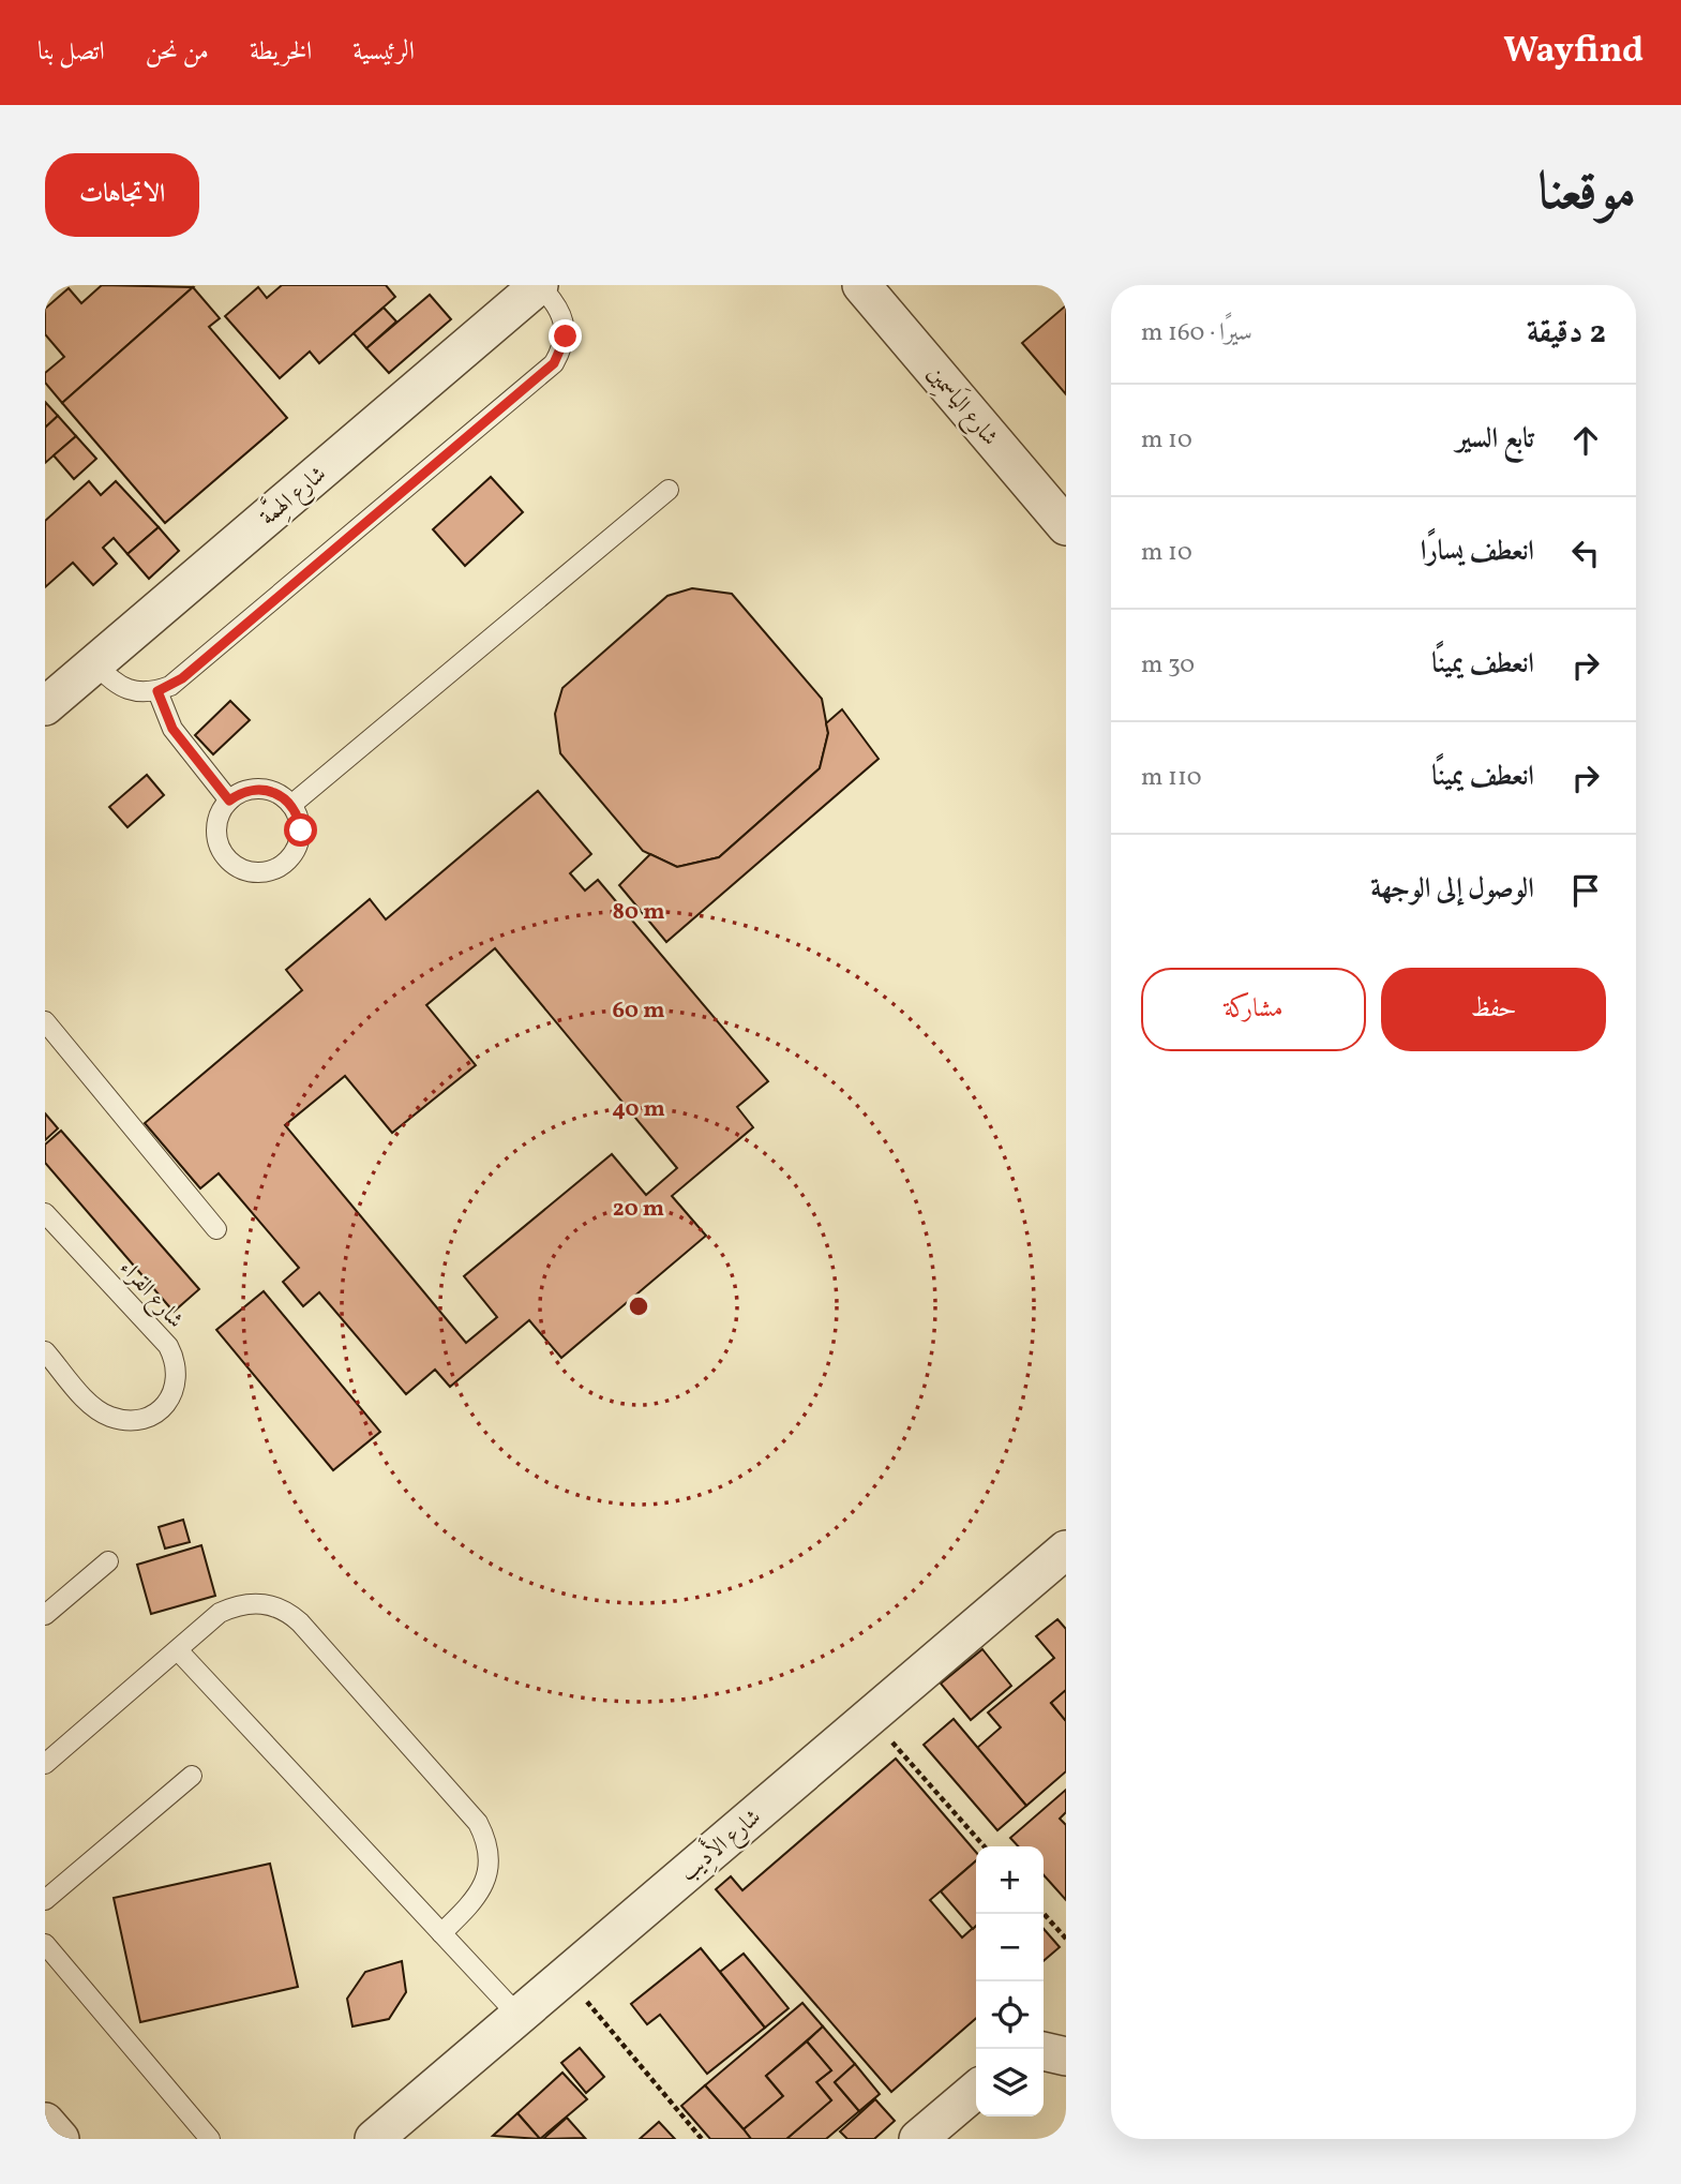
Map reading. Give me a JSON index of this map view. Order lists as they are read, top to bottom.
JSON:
{
  "streets": {
    "street": ["شارع اليَاسمِين", "شارع الهِمَّة", "شارع الأَدِيب"],
    "lane": ["شارع القراء"]
  },
  "page": {
    "header": "Wayfind",
    "nav": [
      "الرئيسية",
      "الخريطة",
      "من نحن",
      "اتصل بنا"
    ],
    "title": "موقعنا",
    "buttons": [
      "الاتجاهات",
      ["حفظ", "مشاركة"]
    ],
    "heading": ["2 دقيقة", "سيرًا · 160 m"],
    "list": [
      ["تابع السير", "10 m"],
      ["انعطف يسارًا", "10 m"],
      ["انعطف يمينًا", "30 m"],
      ["انعطف يمينًا", "110 m"],
      "الوصول إلى الوجهة"
    ],
    "map_buttons": ["+", "−"]
  },
  "rings": [
    "80 m",
    "60 m",
    "40 m",
    "20 m"
  ]
}
